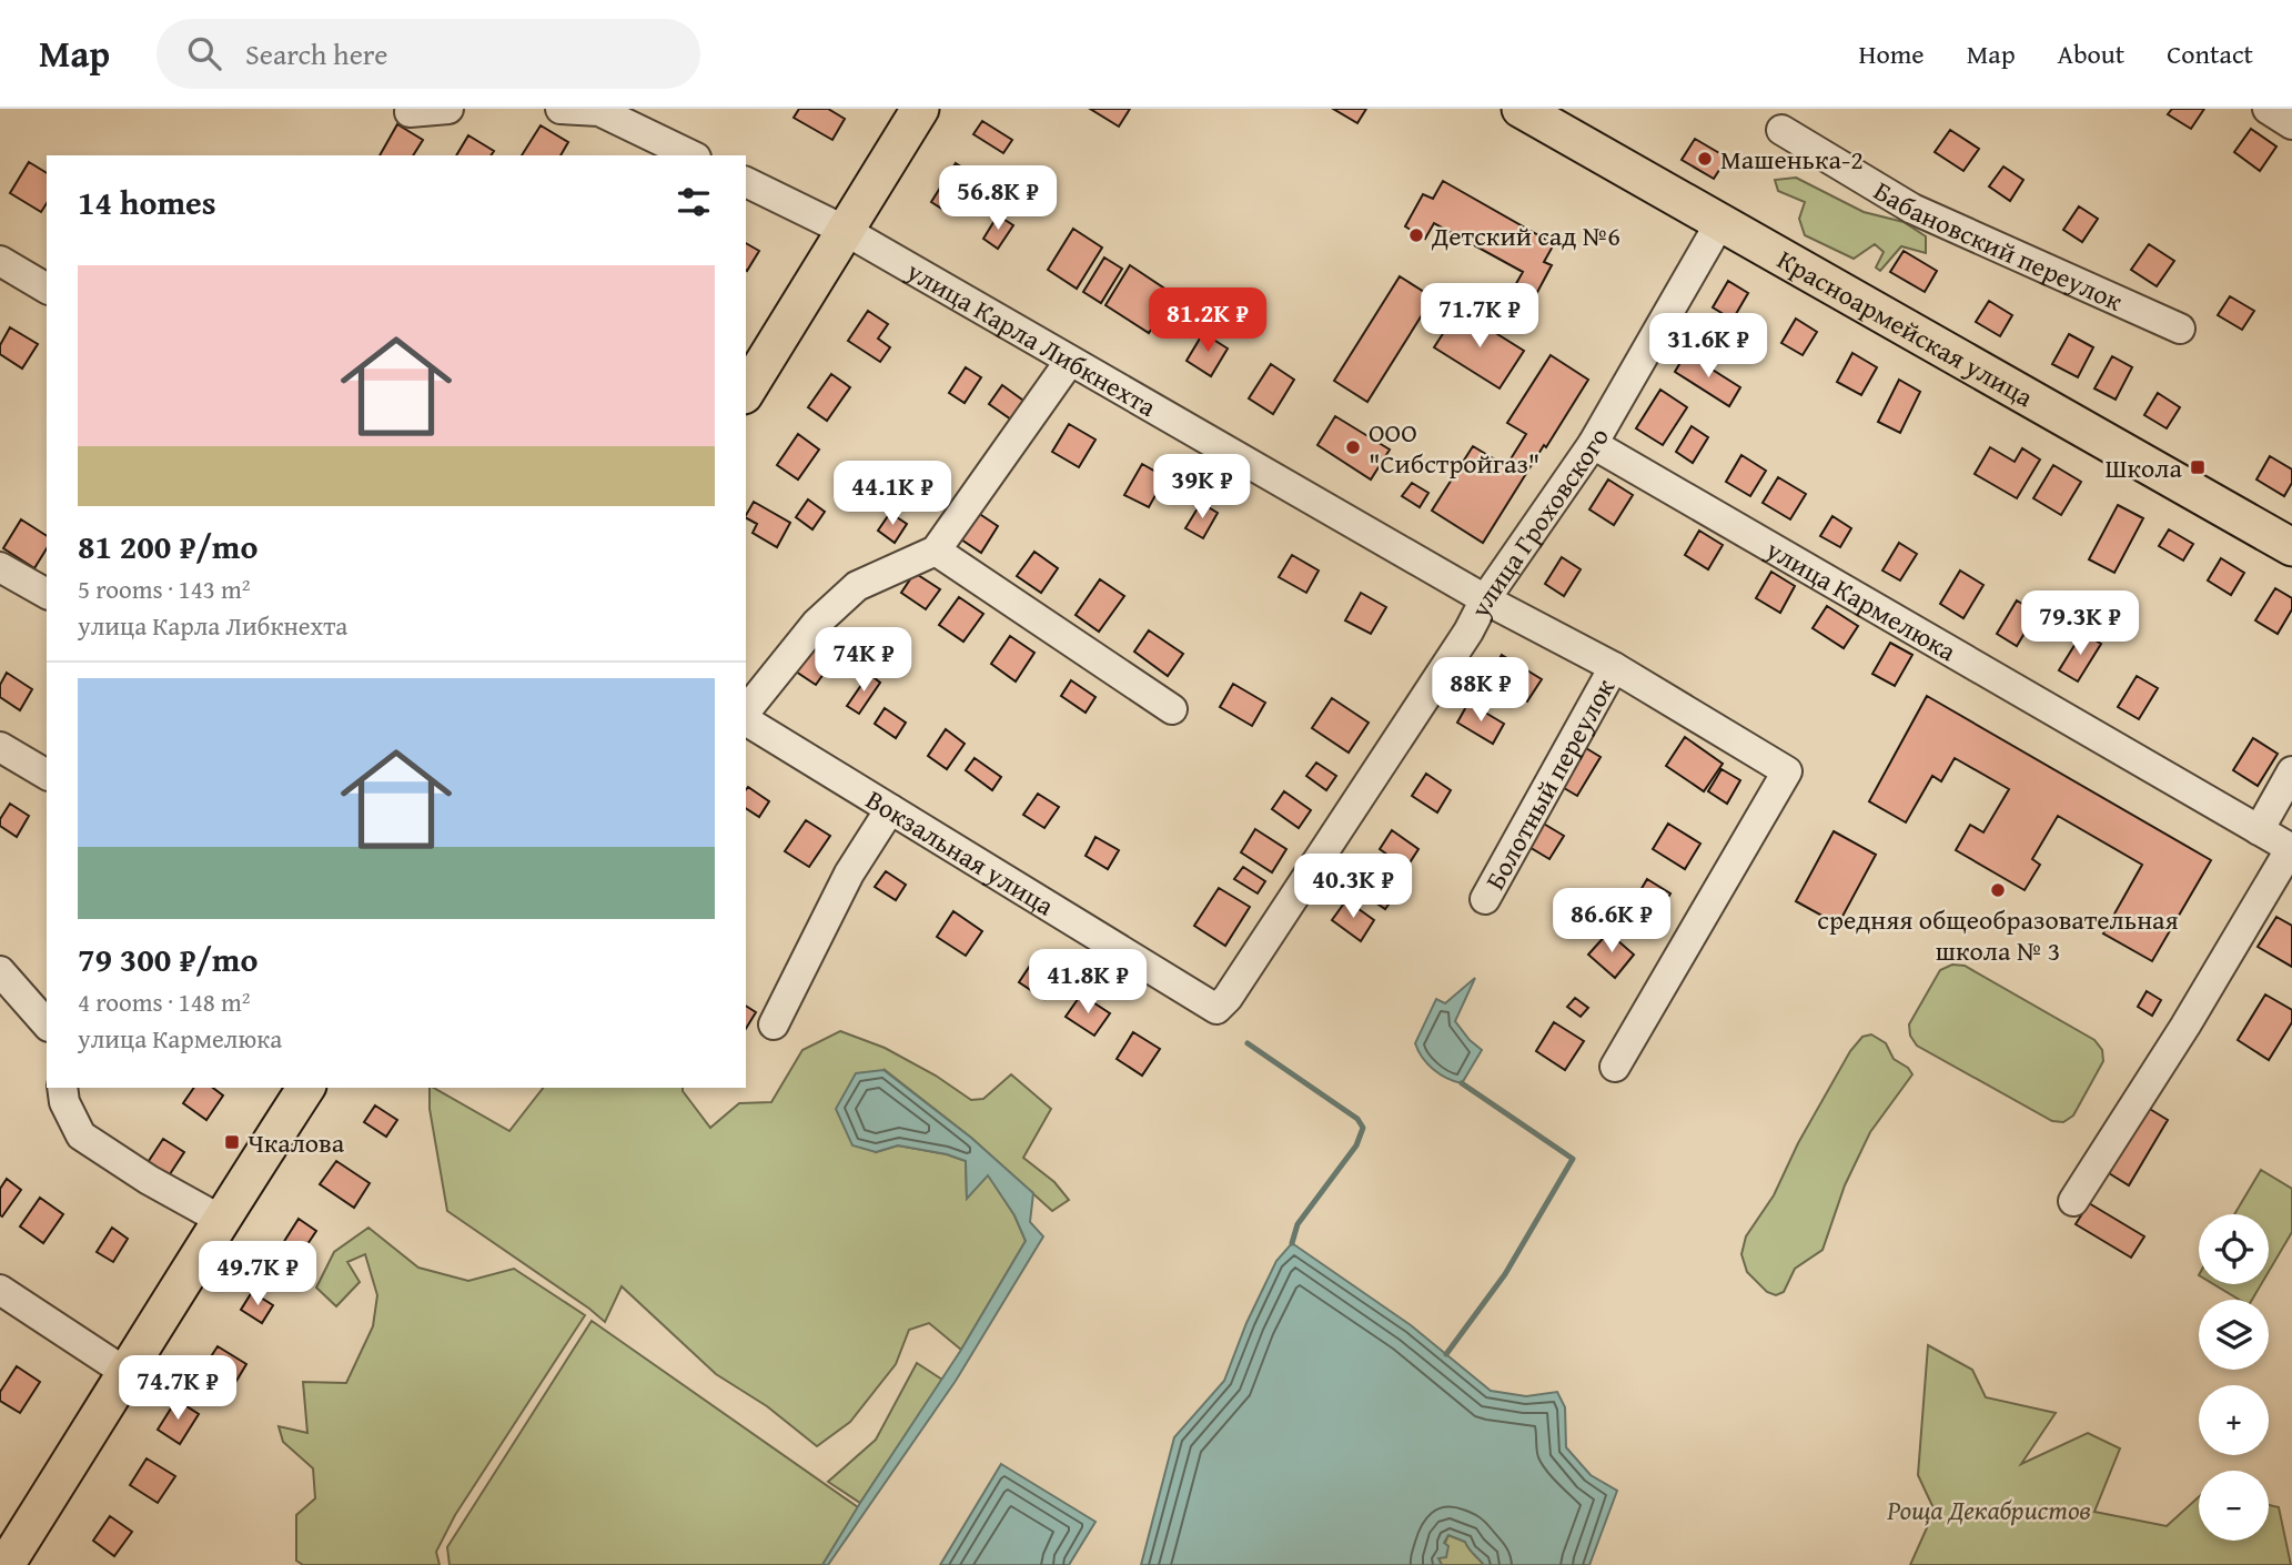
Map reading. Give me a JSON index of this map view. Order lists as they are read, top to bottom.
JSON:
{
  "streets": {
    "main road": ["Красноармейская улица"],
    "street": [
      "Бабановский переулок",
      "улица Карла Либкнехта",
      "улица Гроховского",
      "улица Кармелюка",
      "Болотный переулок",
      "Вокзальная улица"
    ]
  },
  "crossings": [
    ["Красноармейская улица", "улица Гроховского"],
    ["улица Карла Либкнехта", "улица Гроховского"],
    ["улица Карла Либкнехта", "Болотный переулок"],
    ["улица Гроховского", "улица Кармелюка"],
    ["улица Гроховского", "Вокзальная улица"]
  ],
  "parks": ["Роща Декабристов"],
  "places": {
    "other": [
      "Машенька-2",
      "Детский сад №6",
      "ООО \"Сибстройгаз\"",
      "средняя общеобразовательная школа № 3"
    ],
    "transit": ["Школа", "Чкалова"]
  },
  "page": {
    "header": "Map",
    "search": "Search here",
    "nav": [
      "Home",
      "Map",
      "About",
      "Contact"
    ],
    "heading": "14 homes",
    "price": [
      "56.8K ₽",
      "71.7K ₽",
      "81.2K ₽",
      "31.6K ₽",
      "39K ₽",
      "44.1K ₽",
      "79.3K ₽",
      "74K ₽",
      "88K ₽",
      "40.3K ₽",
      "86.6K ₽",
      "41.8K ₽",
      "49.7K ₽",
      "74.7K ₽"
    ],
    "list": [
      {
        "name": "81 200 ₽/mo",
        "note": "5 rooms · 143 m² · улица Карла Либкнехта"
      },
      {
        "name": "79 300 ₽/mo",
        "note": "4 rooms · 148 m² · улица Кармелюка"
      }
    ],
    "map_buttons": ["+", "−"]
  }
}
